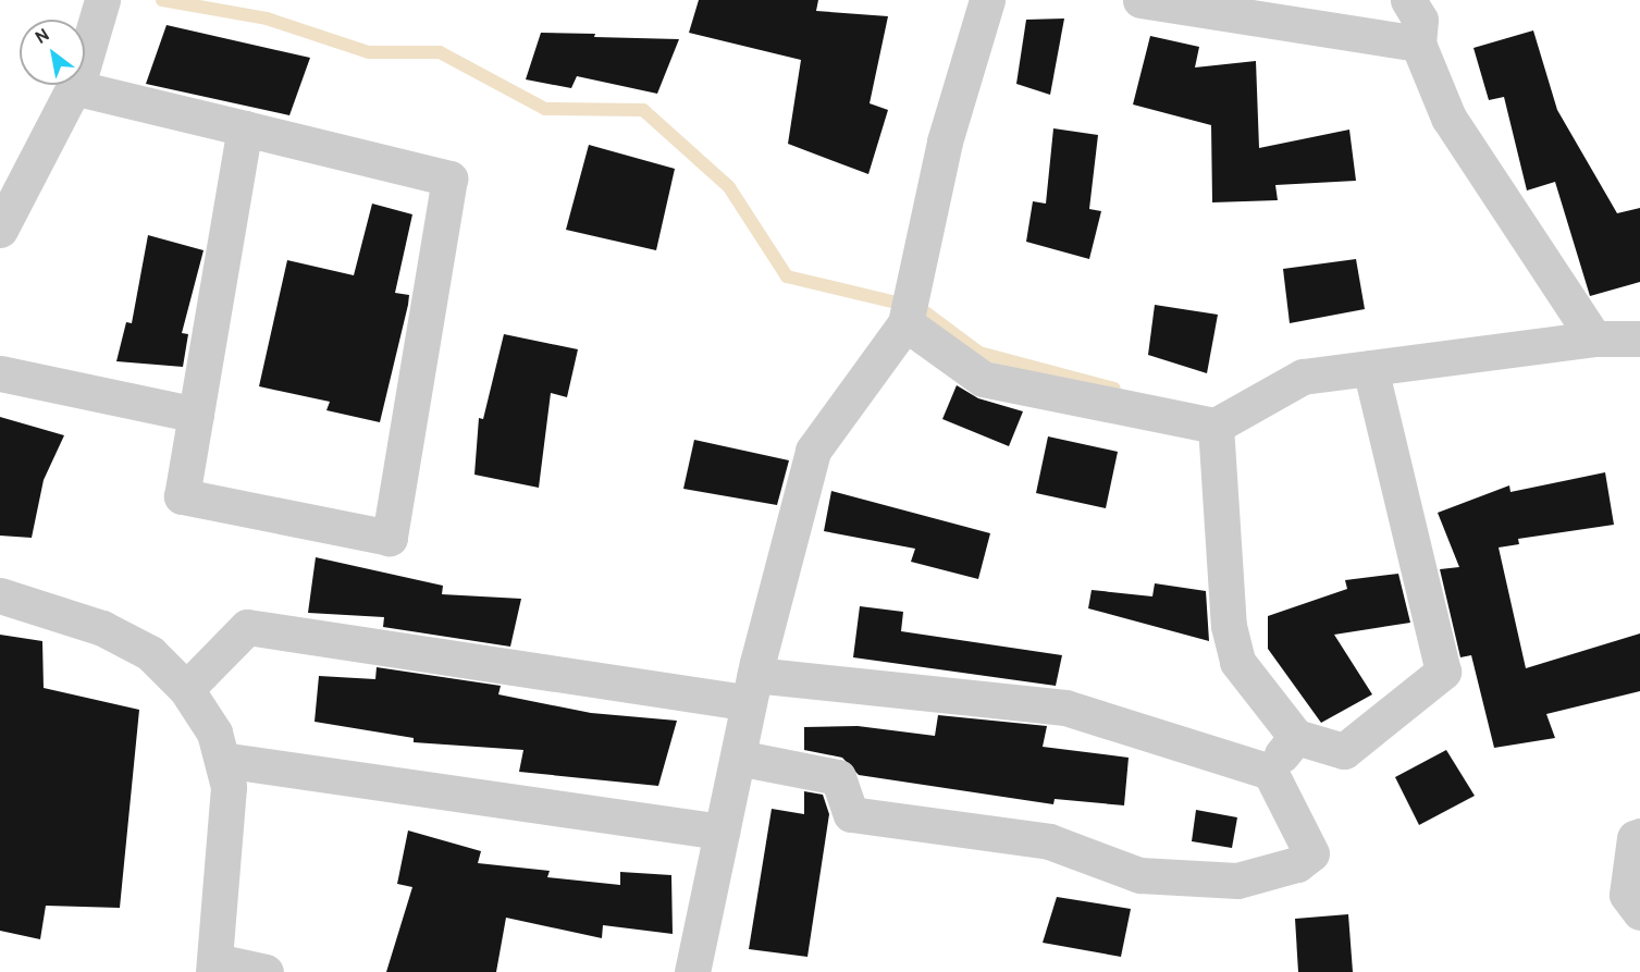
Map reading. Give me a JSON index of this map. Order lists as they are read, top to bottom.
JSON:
{
  "north": "top left"
}
